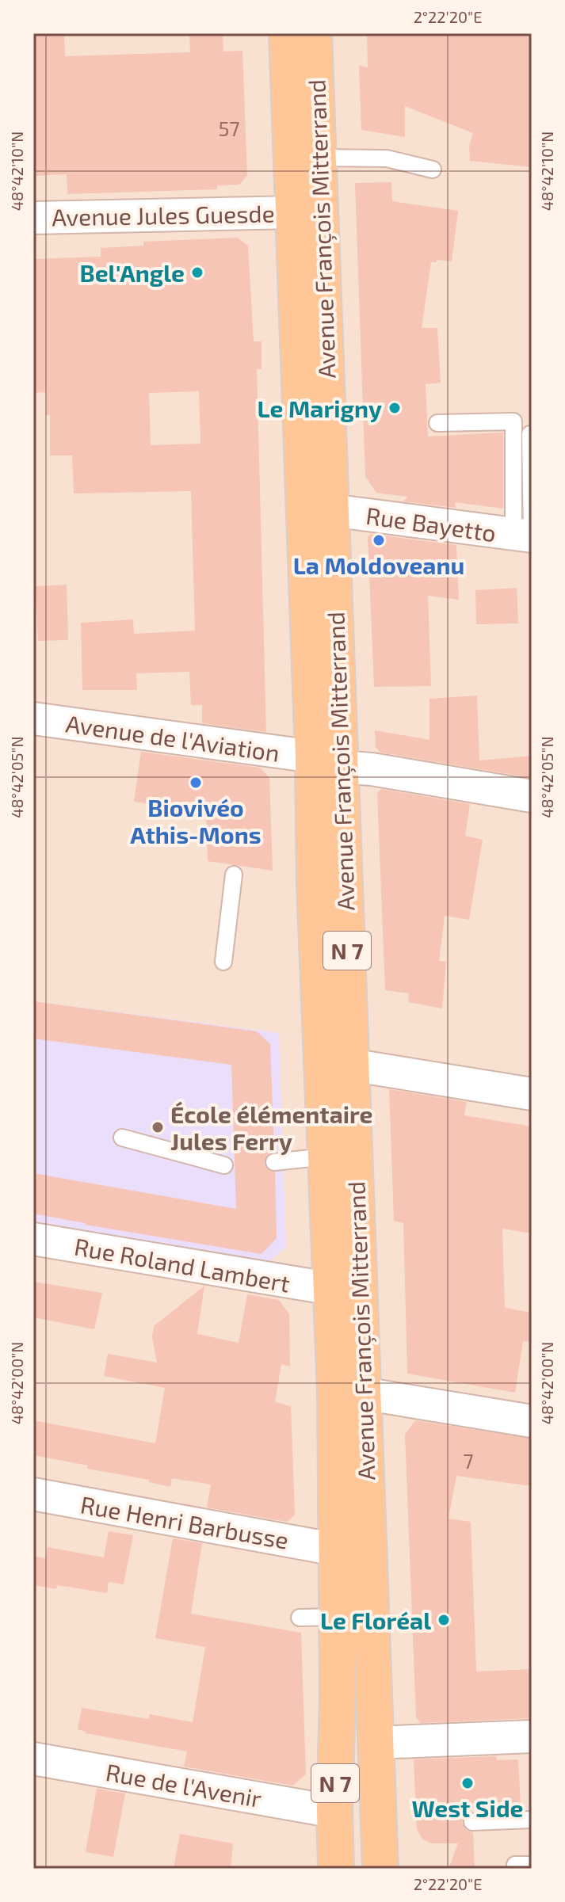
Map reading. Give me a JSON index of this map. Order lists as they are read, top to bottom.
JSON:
{
  "streets": {
    "main road": ["Avenue François Mitterrand", "N 7"],
    "street": [
      "Avenue Jules Guesde",
      "Rue Bayetto",
      "Avenue de l'Aviation",
      "Rue Roland Lambert",
      "Rue Henri Barbusse",
      "Rue de l'Avenir"
    ]
  },
  "crossings": [
    ["Avenue Jules Guesde", "Avenue François Mitterrand"],
    ["Avenue François Mitterrand", "Rue Bayetto"],
    ["Avenue François Mitterrand", "Avenue de l'Aviation"],
    ["Avenue François Mitterrand", "Rue Roland Lambert"],
    ["Avenue François Mitterrand", "Rue Henri Barbusse"],
    ["Avenue François Mitterrand", "Rue de l'Avenir"]
  ],
  "places": [
    "Bel'Angle",
    "Le Marigny",
    "La Moldoveanu",
    "Biovivéo Athis-Mons",
    "École élémentaire Jules Ferry",
    "Le Floréal",
    "West Side"
  ],
  "house_numbers": ["57", "7"],
  "coordinates": [
    "2°22'20\"E",
    "48°42'10\"N",
    "48°42'05\"N",
    "48°42'00\"N"
  ]
}
